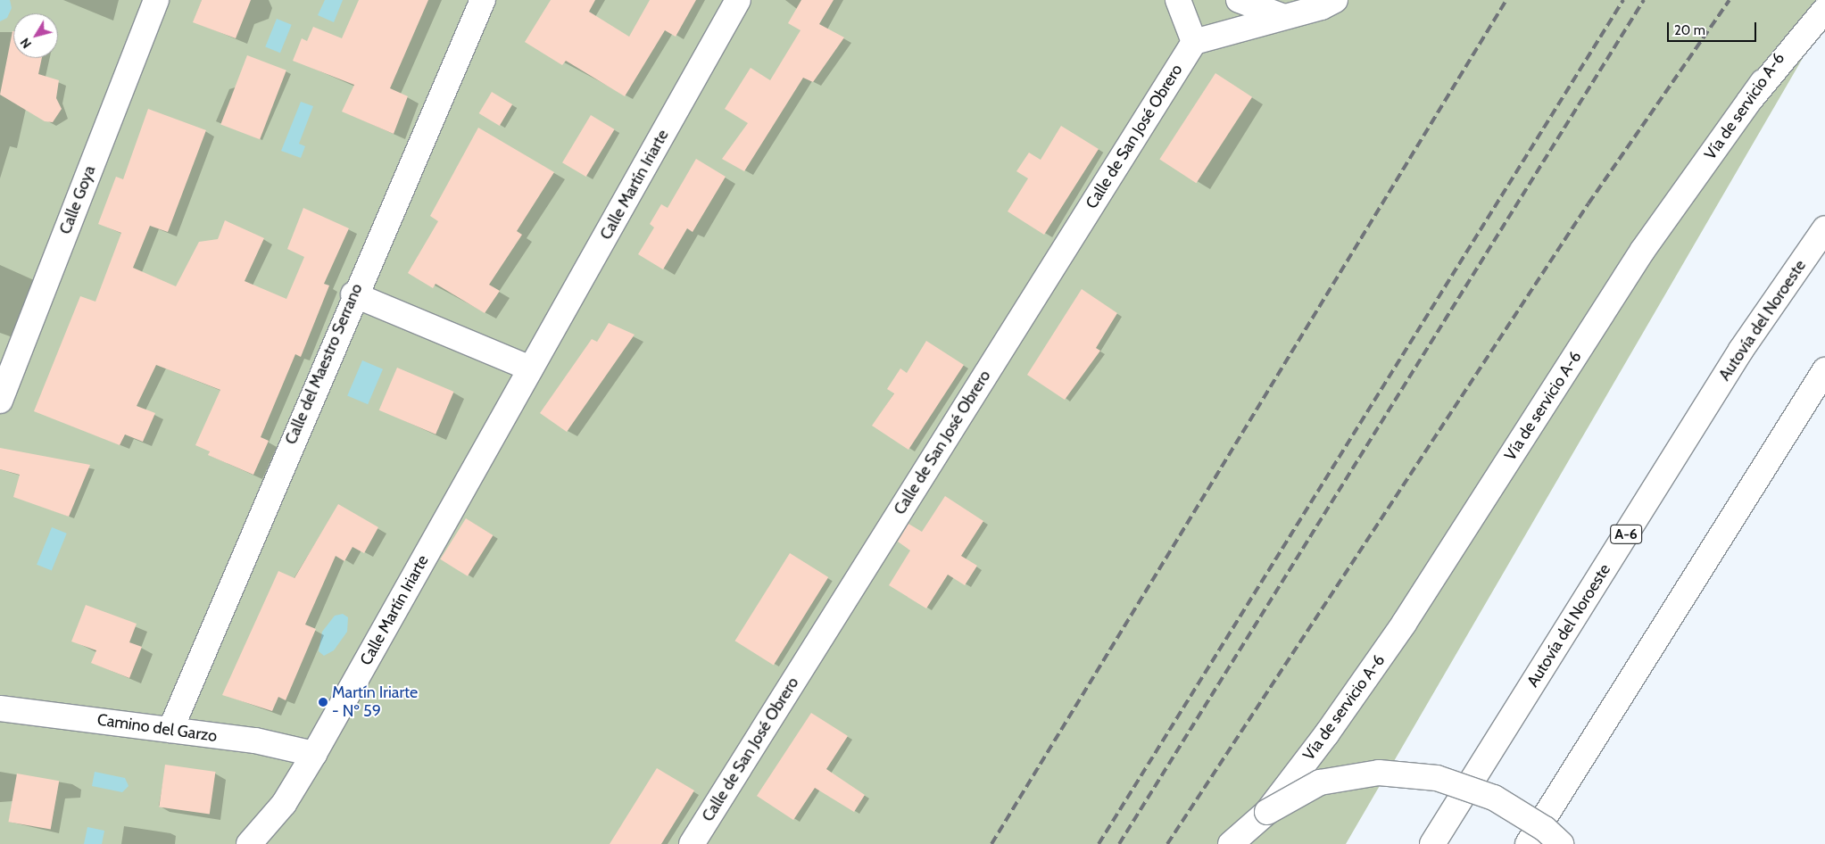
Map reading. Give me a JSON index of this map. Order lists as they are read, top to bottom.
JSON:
{
  "streets": {
    "main road": [
      "Vía de servicio A-6",
      "Calle de San José Obrero",
      "Calle Martín Iriarte",
      "Calle Goya",
      "Autovía del Noroeste",
      "Calle del Maestro Serrano",
      "A-6",
      "Camino del Garzo"
    ]
  },
  "crossings": [
    ["Calle Martín Iriarte", "Camino del Garzo"],
    ["Calle del Maestro Serrano", "Camino del Garzo"]
  ],
  "places": ["Martín Iriarte - Nº 59"],
  "scale_bar": "20 m",
  "north": "bottom left"
}
